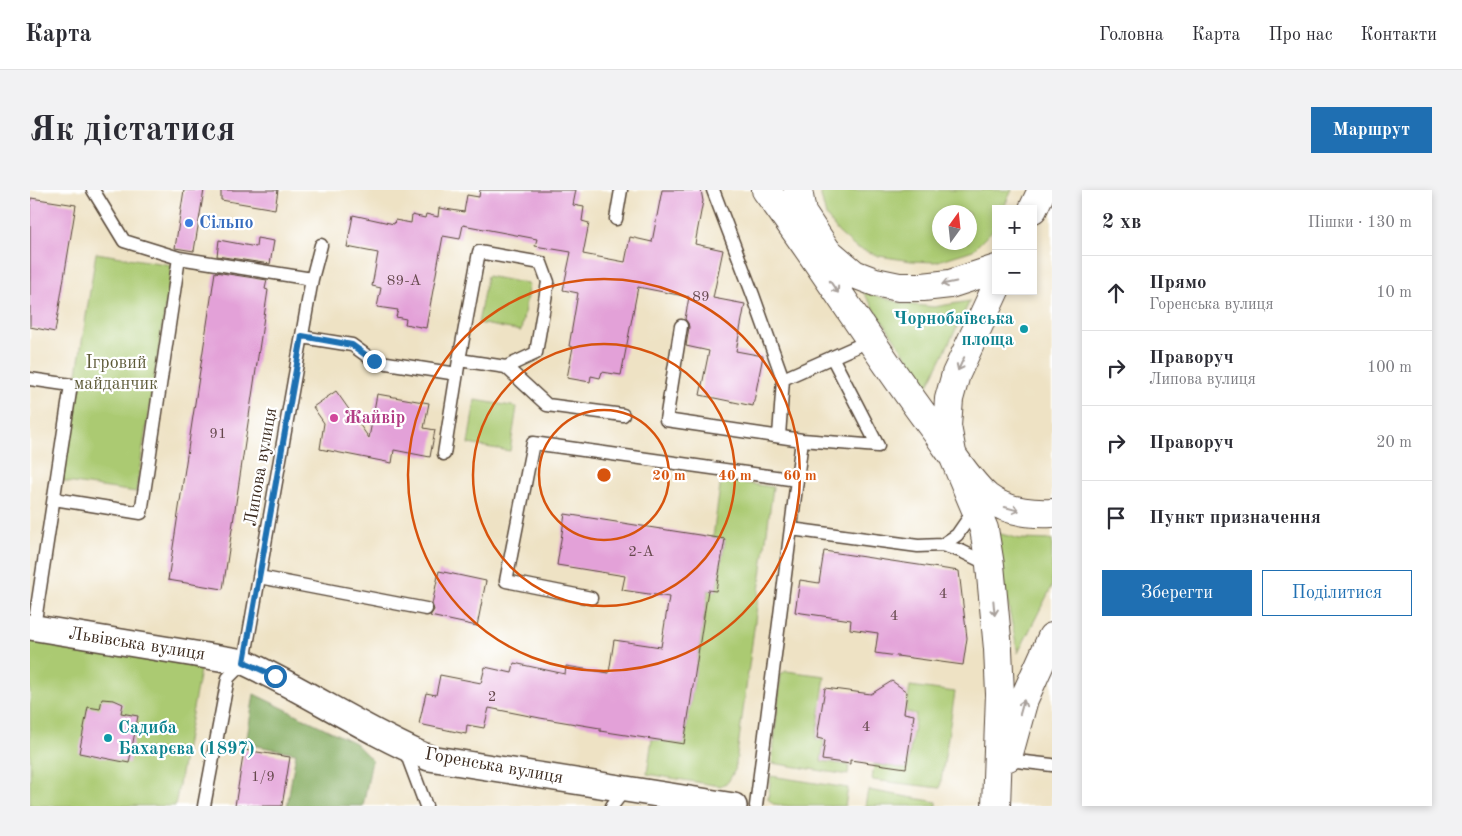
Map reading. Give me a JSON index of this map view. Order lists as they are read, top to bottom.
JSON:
{
  "streets": {
    "street": ["Львівська вулиця", "Горенська вулиця"],
    "lane": ["Липова вулиця"]
  },
  "crossings": [
    ["Липова вулиця", "Львівська вулиця"],
    ["Липова вулиця", "Горенська вулиця"],
    ["Львівська вулиця", "Горенська вулиця"]
  ],
  "parks": ["Ігровий майданчик"],
  "places": [
    "Сільпо",
    "Чорнобаївська площа",
    "Жайвір",
    "Садиба Бахарєва (1897)"
  ],
  "house_numbers": [
    "89-А",
    "89",
    "91",
    "2-А",
    "4",
    "4",
    "2",
    "4",
    "1/9"
  ],
  "north": "top",
  "page": {
    "header": "Карта",
    "nav": [
      "Головна",
      "Карта",
      "Про нас",
      "Контакти"
    ],
    "buttons": [
      "Маршрут",
      ["Зберегти", "Поділитися"]
    ],
    "title": "Як дістатися",
    "heading": ["2 хв", "Пішки · 130 m"],
    "map_buttons": ["+", "−"],
    "list": [
      ["Прямо", "Горенська вулиця", "10 m"],
      ["Праворуч", "Липова вулиця", "100 m"],
      ["Праворуч", "20 m"],
      "Пункт призначення"
    ]
  },
  "rings": ["20 m", "40 m", "60 m"]
}
